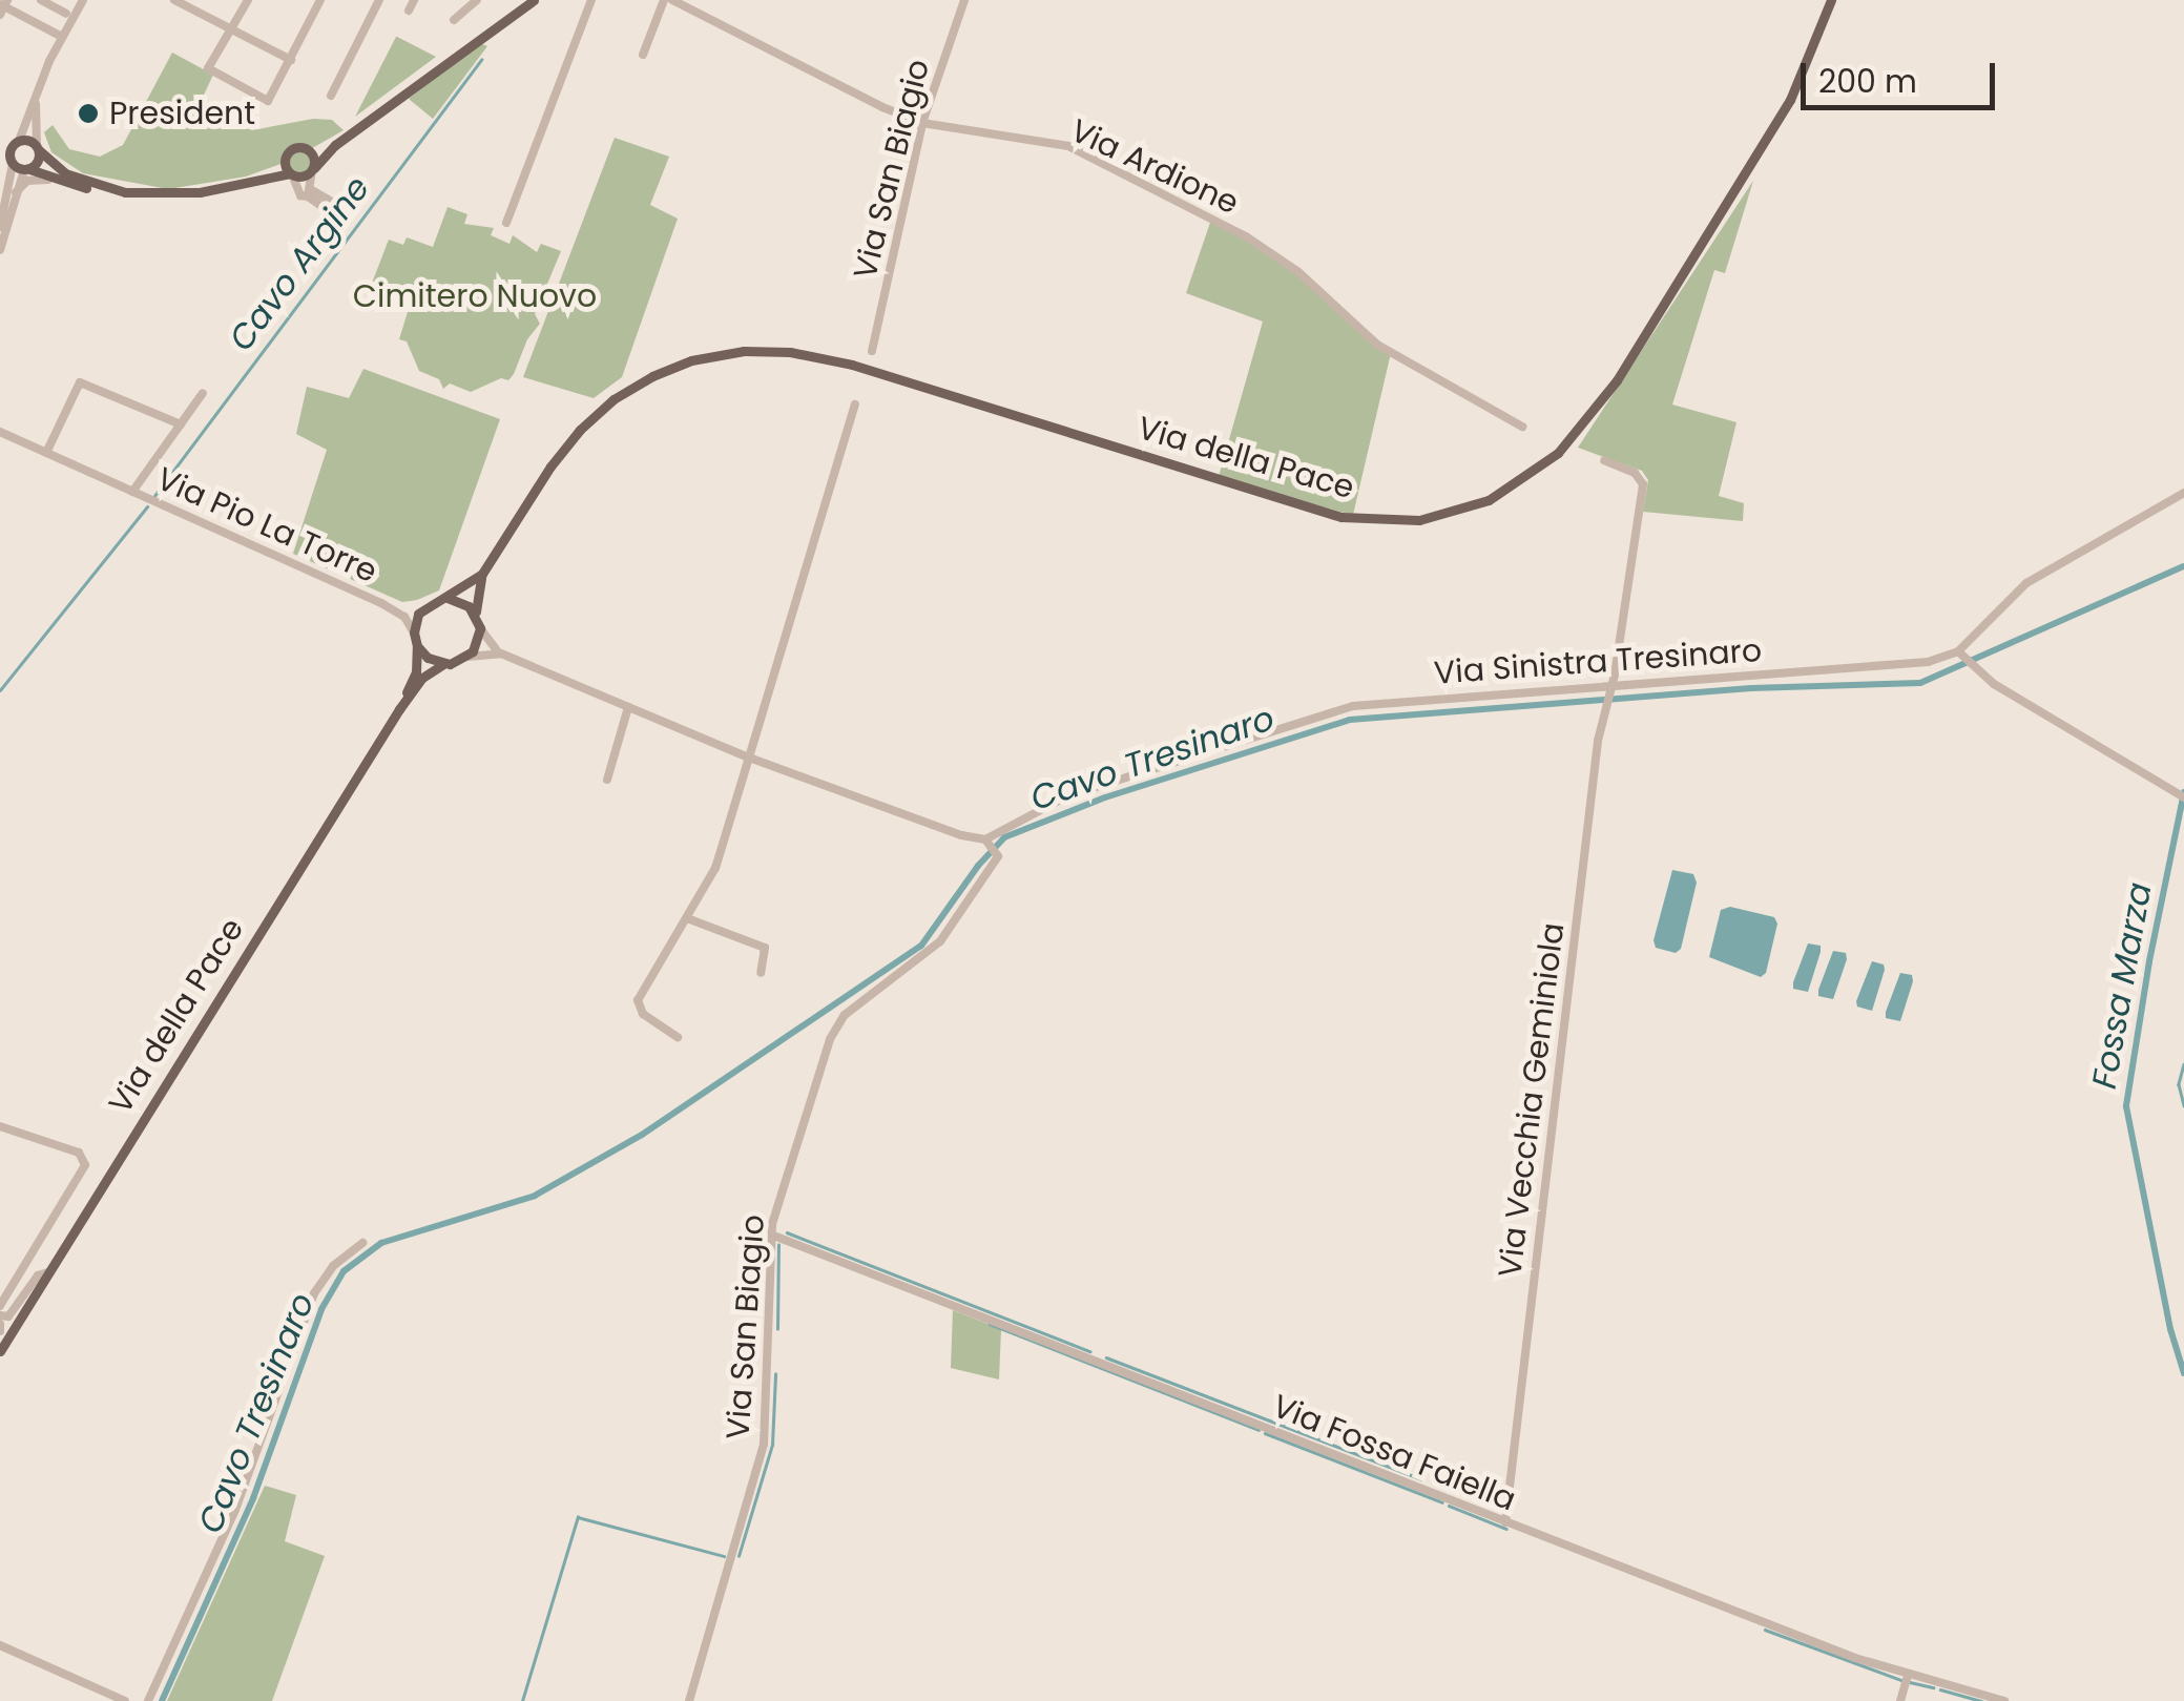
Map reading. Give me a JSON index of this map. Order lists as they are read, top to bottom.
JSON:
{
  "streets": {
    "main road": ["Via della Pace"],
    "street": [
      "Via Ardione",
      "Via San Biagio",
      "Via Pio La Torre",
      "Via Sinistra Tresinaro",
      "Via Vecchia Geminiola",
      "Via Fossa Faiella"
    ]
  },
  "crossings": [
    ["Via Ardione", "Via San Biagio"],
    ["Via San Biagio", "Via Sinistra Tresinaro"],
    ["Via San Biagio", "Via Fossa Faiella"],
    ["Via della Pace", "Via Pio La Torre"],
    ["Via Sinistra Tresinaro", "Via Vecchia Geminiola"],
    ["Via Vecchia Geminiola", "Via Fossa Faiella"]
  ],
  "water": ["Cavo Argine", "Cavo Tresinaro", "Fossa Marza"],
  "parks": ["Cimitero Nuovo"],
  "places": ["President"],
  "scale_bar": "200 m"
}
